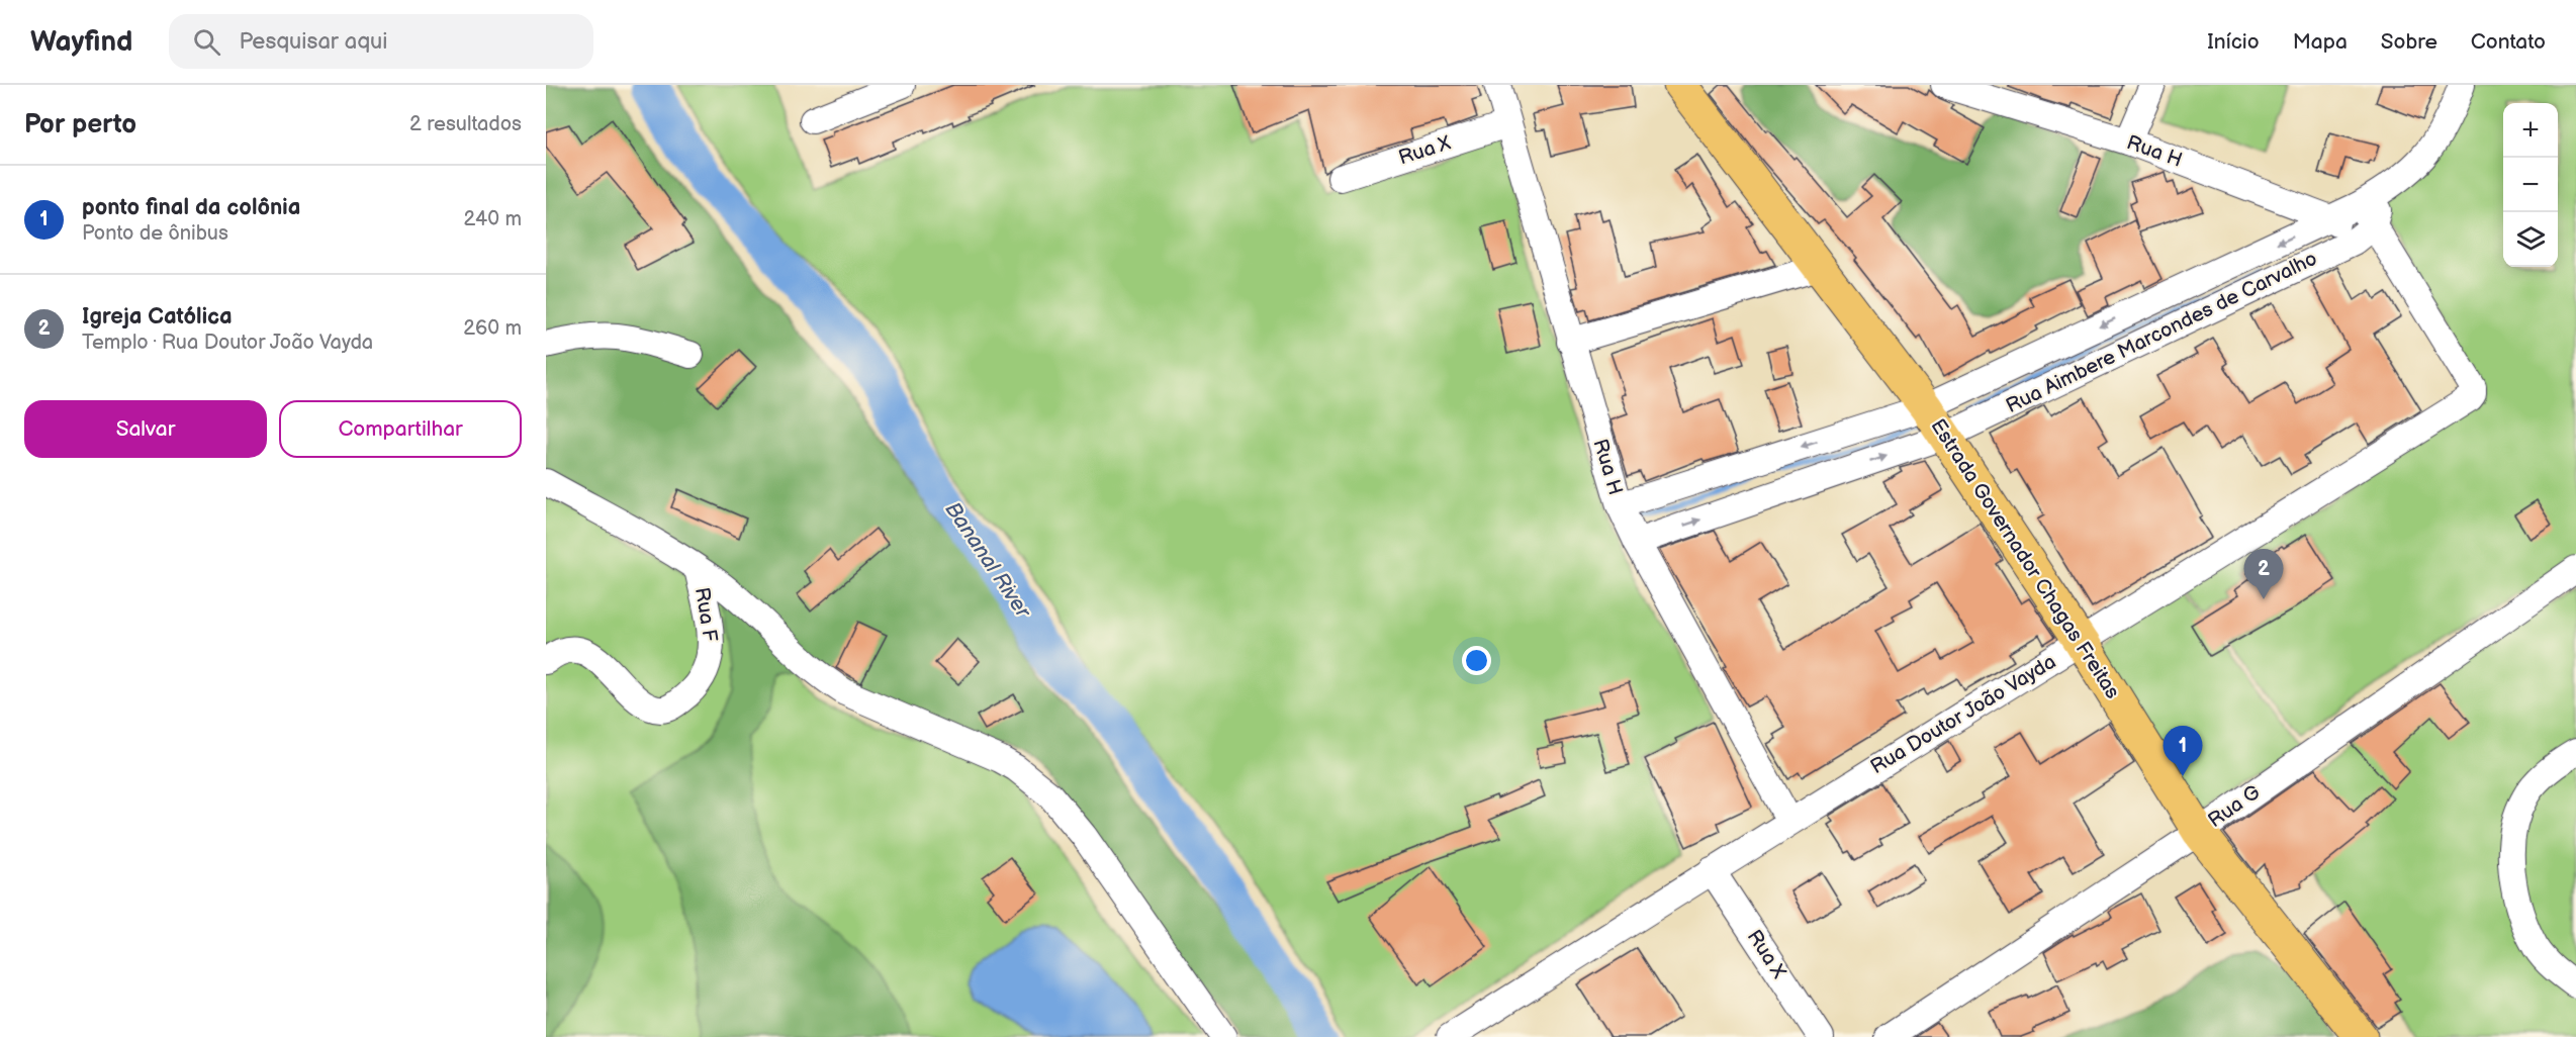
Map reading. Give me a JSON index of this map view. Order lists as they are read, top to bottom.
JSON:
{
  "streets": {
    "main road": ["Estrada Governador Chagas Freitas"],
    "street": [
      "Rua X",
      "Rua H",
      "Rua Aimbere Marcondes de Carvalho",
      "Rua F",
      "Rua Doutor João Vayda",
      "Rua G"
    ]
  },
  "crossings": [
    ["Rua X", "Rua H"],
    ["Rua X", "Rua Doutor João Vayda"],
    ["Rua H", "Rua Aimbere Marcondes de Carvalho"],
    ["Rua H", "Rua Doutor João Vayda"],
    ["Rua Aimbere Marcondes de Carvalho", "Estrada Governador Chagas Freitas"],
    ["Rua Aimbere Marcondes de Carvalho", "Rua Doutor João Vayda"],
    ["Estrada Governador Chagas Freitas", "Rua Doutor João Vayda"],
    ["Estrada Governador Chagas Freitas", "Rua G"]
  ],
  "water": ["Bananal River"],
  "page": {
    "header": "Wayfind",
    "search": "Pesquisar aqui",
    "nav": [
      "Início",
      "Mapa",
      "Sobre",
      "Contato"
    ],
    "heading": ["Por perto", "2 resultados"],
    "map_buttons": ["+", "−"],
    "list": [
      {
        "mark": "1",
        "name": "ponto final da colônia",
        "note": "Ponto de ônibus",
        "value": "240 m"
      },
      {
        "mark": "2",
        "name": "Igreja Católica",
        "note": "Templo · Rua Doutor João Vayda",
        "value": "260 m"
      }
    ],
    "buttons": ["Salvar", "Compartilhar"],
    "pins": ["2", "1"]
  }
}
